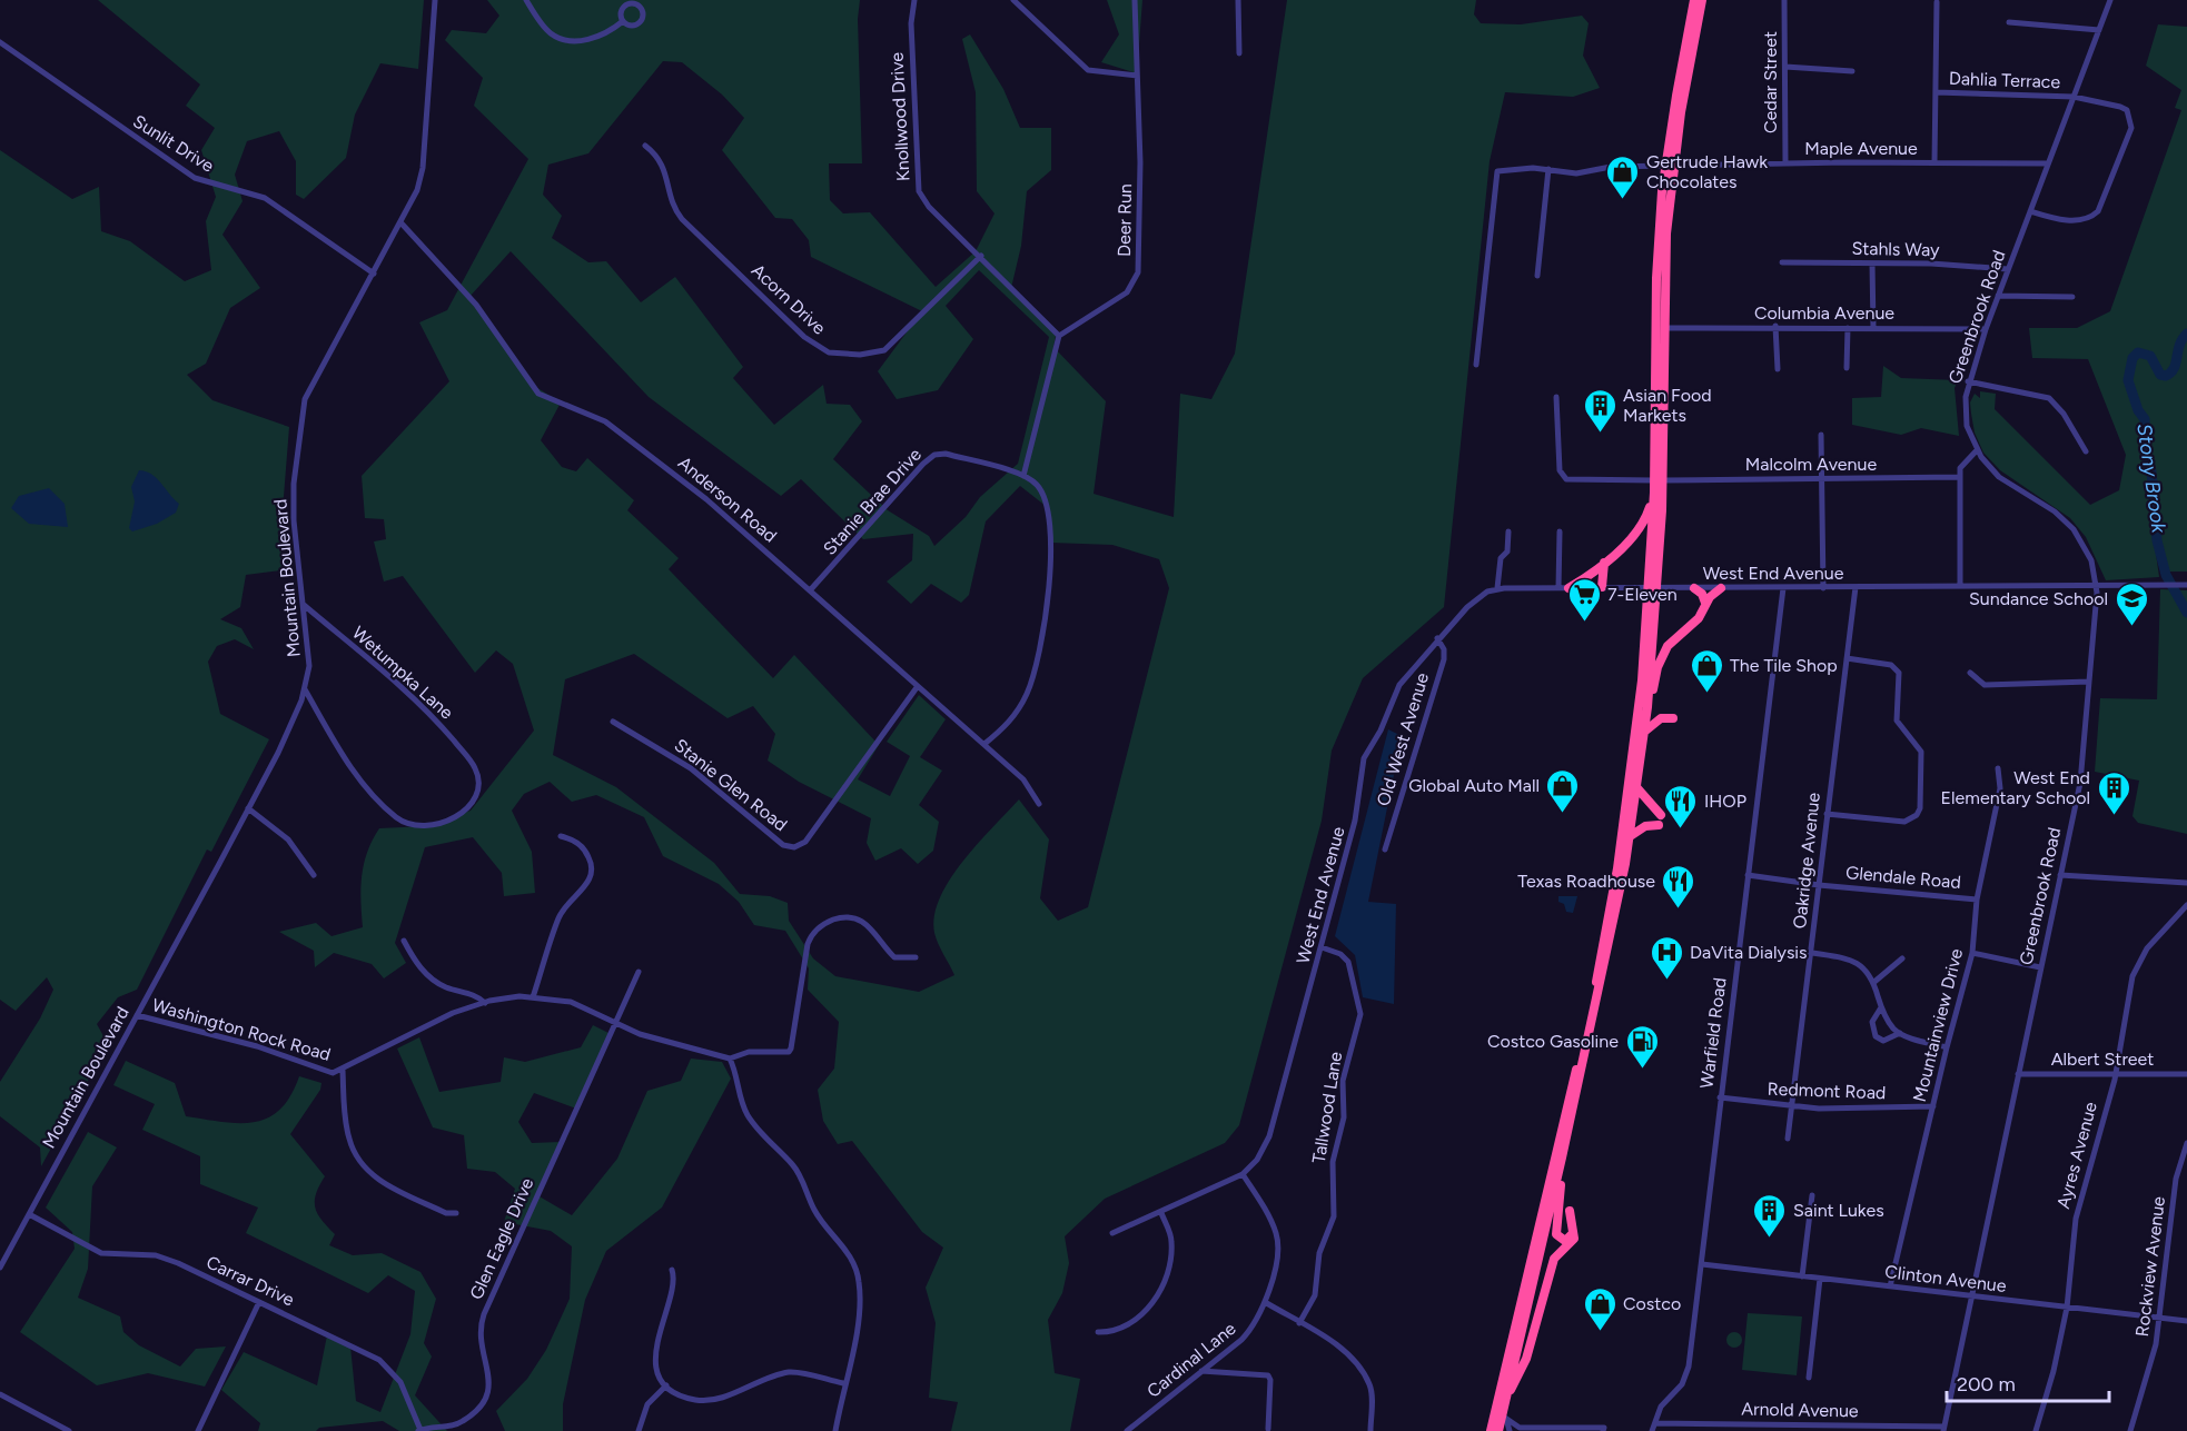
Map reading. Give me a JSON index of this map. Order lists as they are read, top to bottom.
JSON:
{
  "streets": {
    "street": [
      "Dahlia Terrace",
      "Cedar Street",
      "Knollwood Drive",
      "Sunlit Drive",
      "Maple Avenue",
      "Deer Run",
      "Stahls Way",
      "Acorn Drive",
      "Columbia Avenue",
      "Greenbrook Road",
      "Malcolm Avenue",
      "Anderson Road",
      "Stanie Brae Drive",
      "West End Avenue",
      "Mountain Boulevard",
      "Wetumpka Lane",
      "Old West Avenue",
      "Stanie Glen Road",
      "Oakridge Avenue",
      "Glendale Road",
      "Mountainview Drive",
      "Washington Rock Road",
      "Warfield Road",
      "Albert Street",
      "Redmont Road",
      "Tallwood Lane",
      "Ayres Avenue",
      "Glen Eagle Drive",
      "Rockview Avenue",
      "Clinton Avenue",
      "Carrar Drive",
      "Cardinal Lane",
      "Arnold Avenue"
    ]
  },
  "crossings": [
    ["Dahlia Terrace", "Greenbrook Road"],
    ["Cedar Street", "Maple Avenue"],
    ["Knollwood Drive", "Deer Run"],
    ["Knollwood Drive", "Acorn Drive"],
    ["Sunlit Drive", "Mountain Boulevard"],
    ["Maple Avenue", "Greenbrook Road"],
    ["Stahls Way", "Greenbrook Road"],
    ["Columbia Avenue", "Greenbrook Road"],
    ["Greenbrook Road", "West End Avenue"],
    ["Greenbrook Road", "Albert Street"],
    ["Greenbrook Road", "Clinton Avenue"],
    ["Greenbrook Road", "Arnold Avenue"],
    ["Anderson Road", "Stanie Brae Drive"],
    ["Anderson Road", "Mountain Boulevard"],
    ["Anderson Road", "Stanie Glen Road"],
    ["West End Avenue", "Old West Avenue"],
    ["West End Avenue", "Oakridge Avenue"],
    ["West End Avenue", "Warfield Road"],
    ["West End Avenue", "Tallwood Lane"],
    ["Mountain Boulevard", "Wetumpka Lane"],
    ["Mountain Boulevard", "Washington Rock Road"],
    ["Mountain Boulevard", "Carrar Drive"],
    ["Oakridge Avenue", "Glendale Road"],
    ["Oakridge Avenue", "Redmont Road"],
    ["Glendale Road", "Mountainview Drive"],
    ["Glendale Road", "Warfield Road"],
    ["Mountainview Drive", "Redmont Road"],
    ["Mountainview Drive", "Clinton Avenue"],
    ["Washington Rock Road", "Glen Eagle Drive"],
    ["Warfield Road", "Redmont Road"],
    ["Warfield Road", "Clinton Avenue"],
    ["Warfield Road", "Arnold Avenue"],
    ["Albert Street", "Ayres Avenue"],
    ["Ayres Avenue", "Clinton Avenue"],
    ["Glen Eagle Drive", "Carrar Drive"],
    ["Rockview Avenue", "Clinton Avenue"]
  ],
  "water": ["Stony Brook"],
  "places": {
    "shop": [
      "Gertrude Hawk Chocolates",
      "The Tile Shop",
      "Global Auto Mall",
      "Costco"
    ],
    "building": ["Asian Food Markets", "West End Elementary School", "Saint Lukes"],
    "supermarket": ["7-Eleven"],
    "school or university": ["Sundance School"],
    "restaurant": ["IHOP", "Texas Roadhouse"],
    "hospital": ["DaVita Dialysis"],
    "fuel station": ["Costco Gasoline"]
  },
  "scale_bar": "200 m"
}
